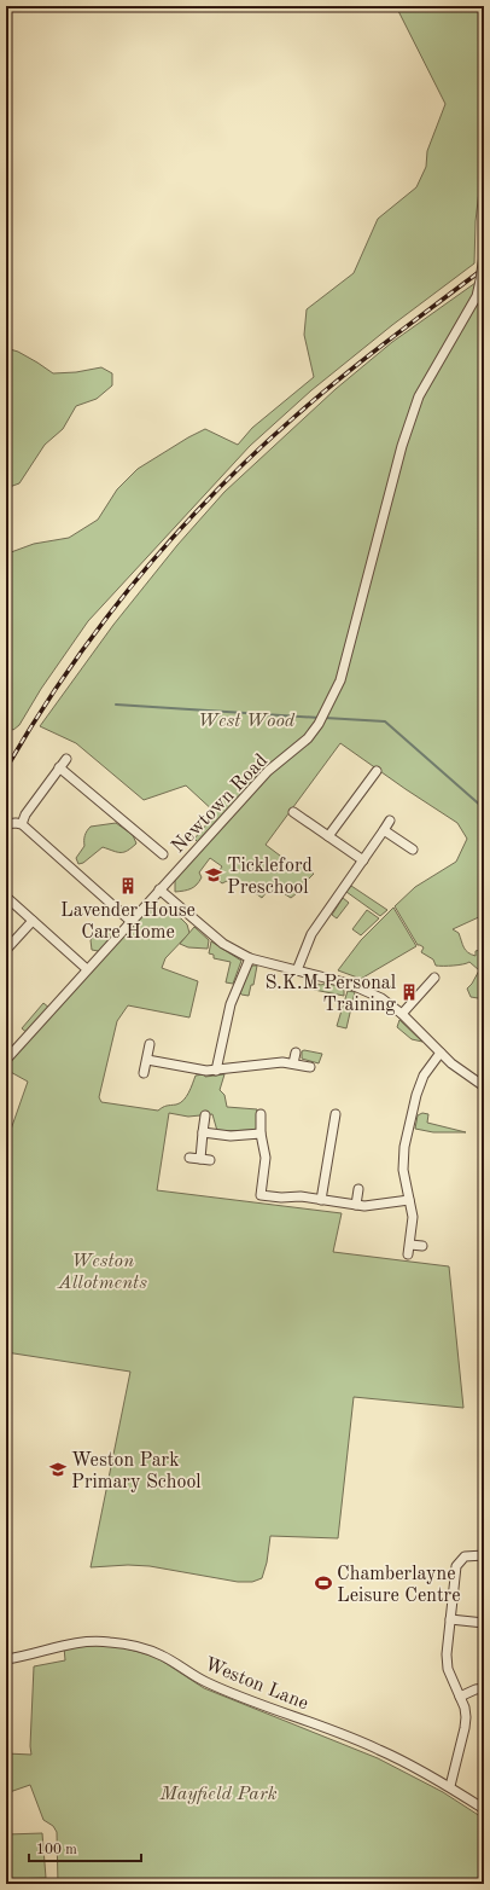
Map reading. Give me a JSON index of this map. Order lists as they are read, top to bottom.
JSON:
{
  "streets": {
    "street": ["Newtown Road", "Weston Lane"]
  },
  "parks": ["West Wood", "Weston Allotments", "Mayfield Park"],
  "places": {
    "school or university": ["Tickleford Preschool", "Weston Park Primary School"],
    "building": ["Lavender House Care Home", "S.K.M Personal Training"],
    "sports": ["Chamberlayne Leisure Centre"]
  },
  "scale_bar": "100 m"
}
